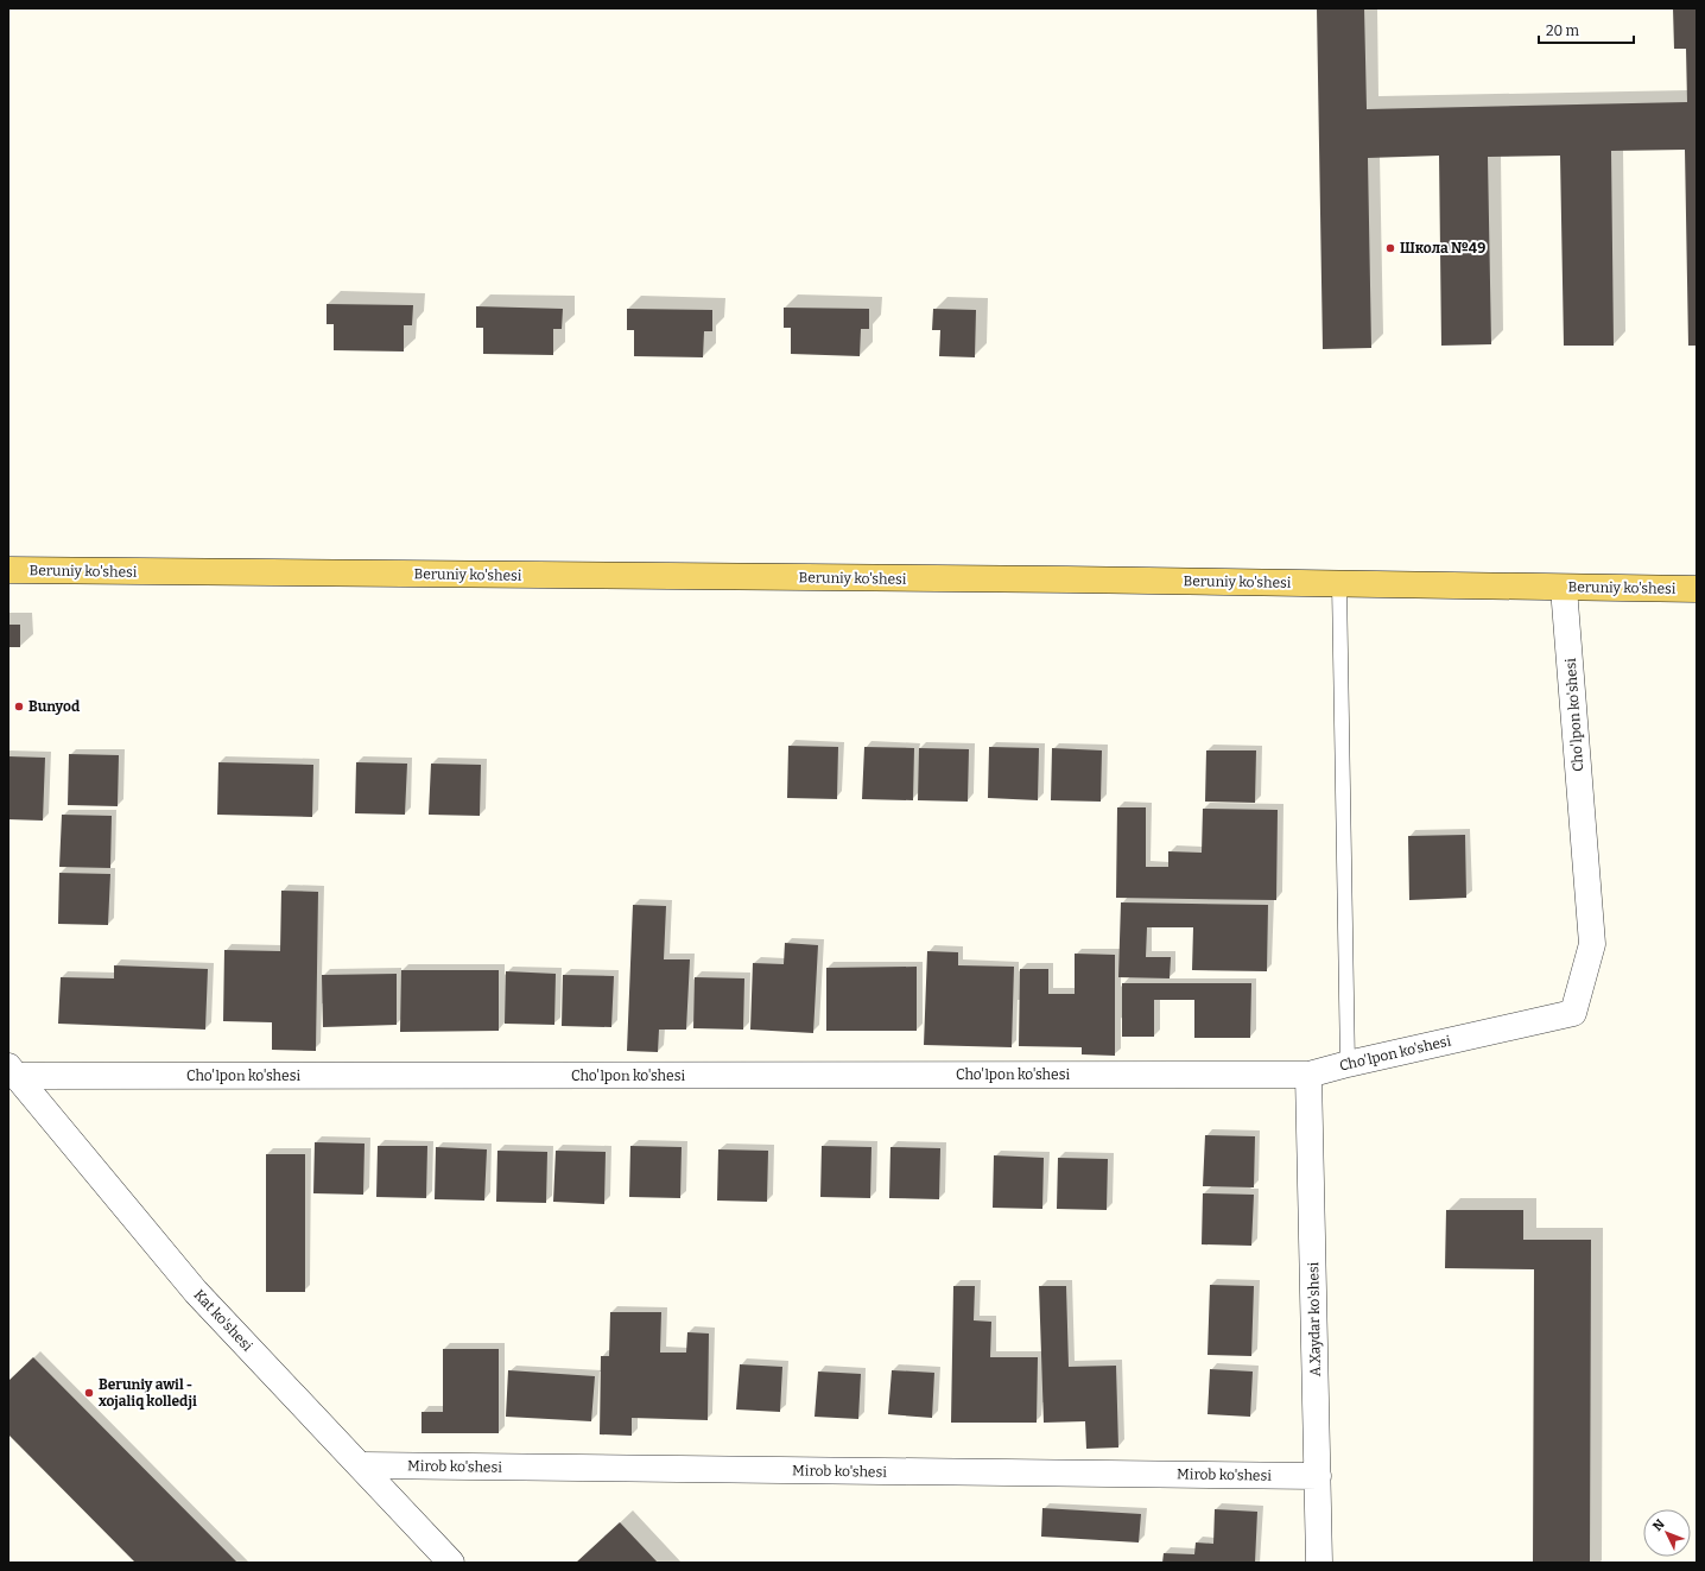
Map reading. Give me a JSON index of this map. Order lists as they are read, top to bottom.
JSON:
{
  "streets": {
    "main road": ["Beruniy ko'shesi"],
    "street": [
      "Cho'lpon ko'shesi",
      "A.Xaydar ko'shesi",
      "Kat ko'shesi",
      "Mirob ko'shesi"
    ]
  },
  "crossings": [
    ["Beruniy ko'shesi", "Cho'lpon ko'shesi"],
    ["Cho'lpon ko'shesi", "A.Xaydar ko'shesi"],
    ["Cho'lpon ko'shesi", "Kat ko'shesi"],
    ["A.Xaydar ko'shesi", "Mirob ko'shesi"],
    ["Kat ko'shesi", "Mirob ko'shesi"]
  ],
  "places": ["Школа №49", "Bunyod", "Beruniy awil - xojaliq kolledji"],
  "scale_bar": "20 m",
  "north": "top left"
}
